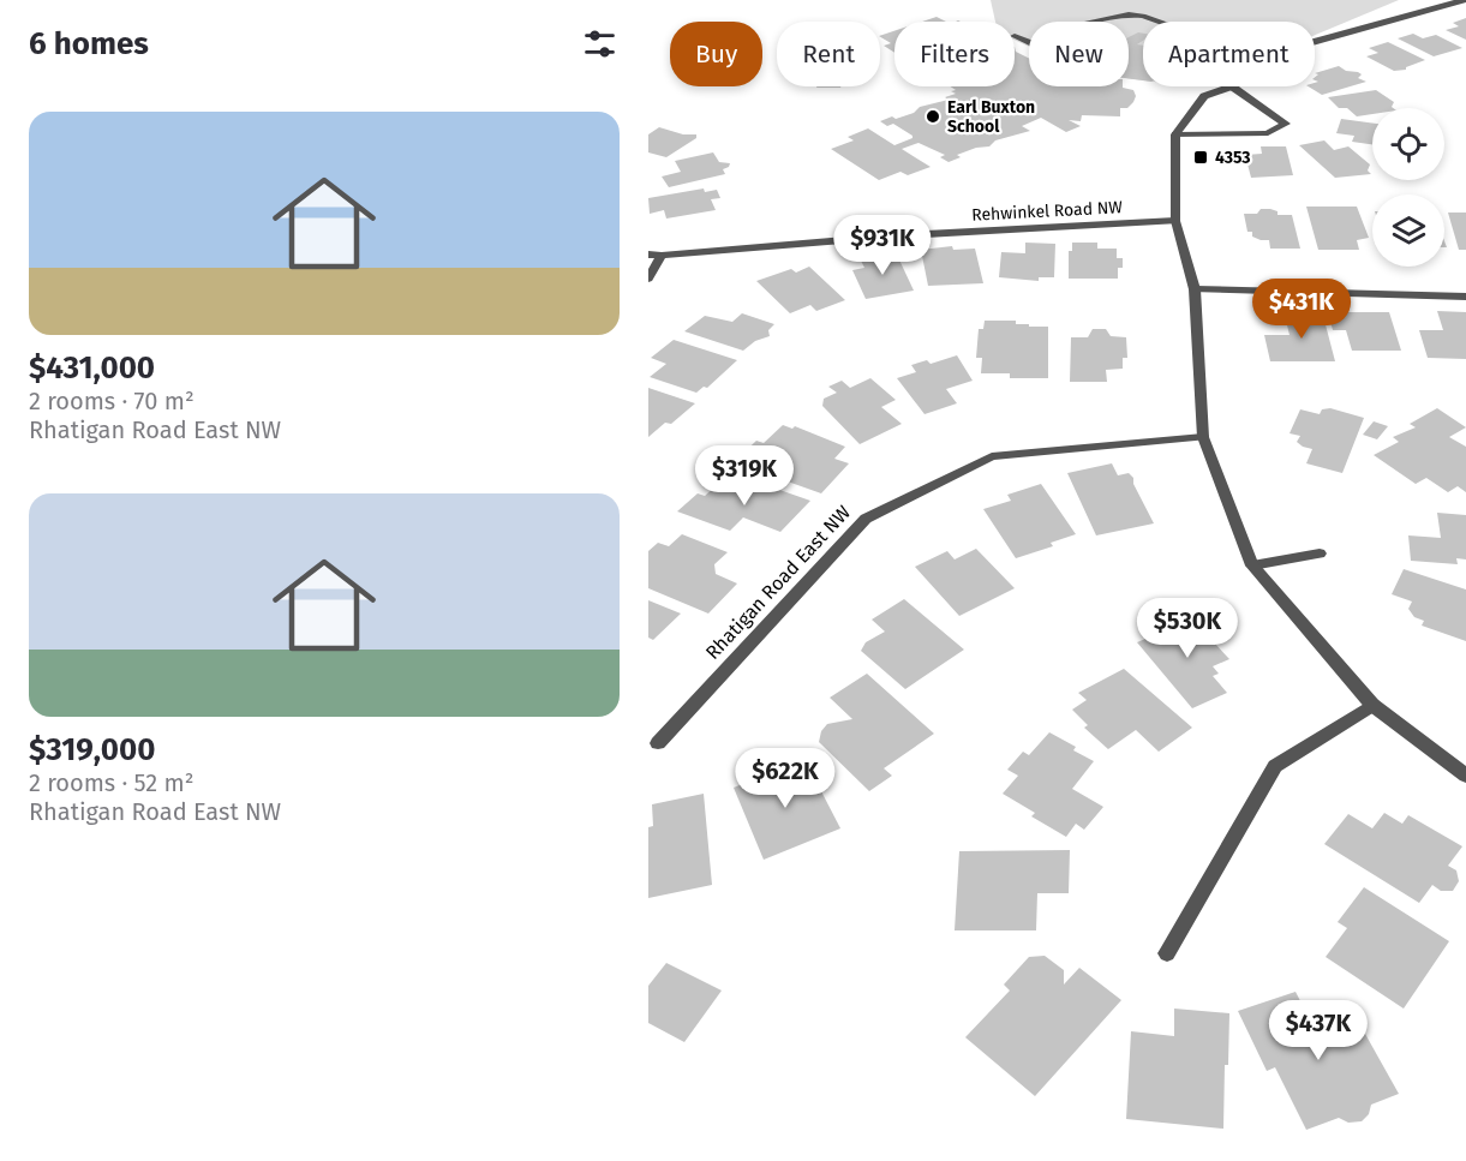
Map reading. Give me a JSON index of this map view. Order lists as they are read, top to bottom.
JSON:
{
  "streets": {
    "street": ["Rehwinkel Road NW", "Rhatigan Road East NW"]
  },
  "places": {
    "other": ["Earl Buxton School"],
    "transit": ["4353"]
  },
  "page": {
    "heading": "6 homes",
    "chip": [
      "Buy",
      "Rent",
      "Filters",
      "New",
      "Apartment"
    ],
    "list": [
      {
        "name": "$431,000",
        "note": "2 rooms · 70 m² · Rhatigan Road East NW"
      },
      {
        "name": "$319,000",
        "note": "2 rooms · 52 m² · Rhatigan Road East NW"
      }
    ],
    "price": [
      "$931K",
      "$431K",
      "$319K",
      "$530K",
      "$622K",
      "$437K"
    ]
  }
}
